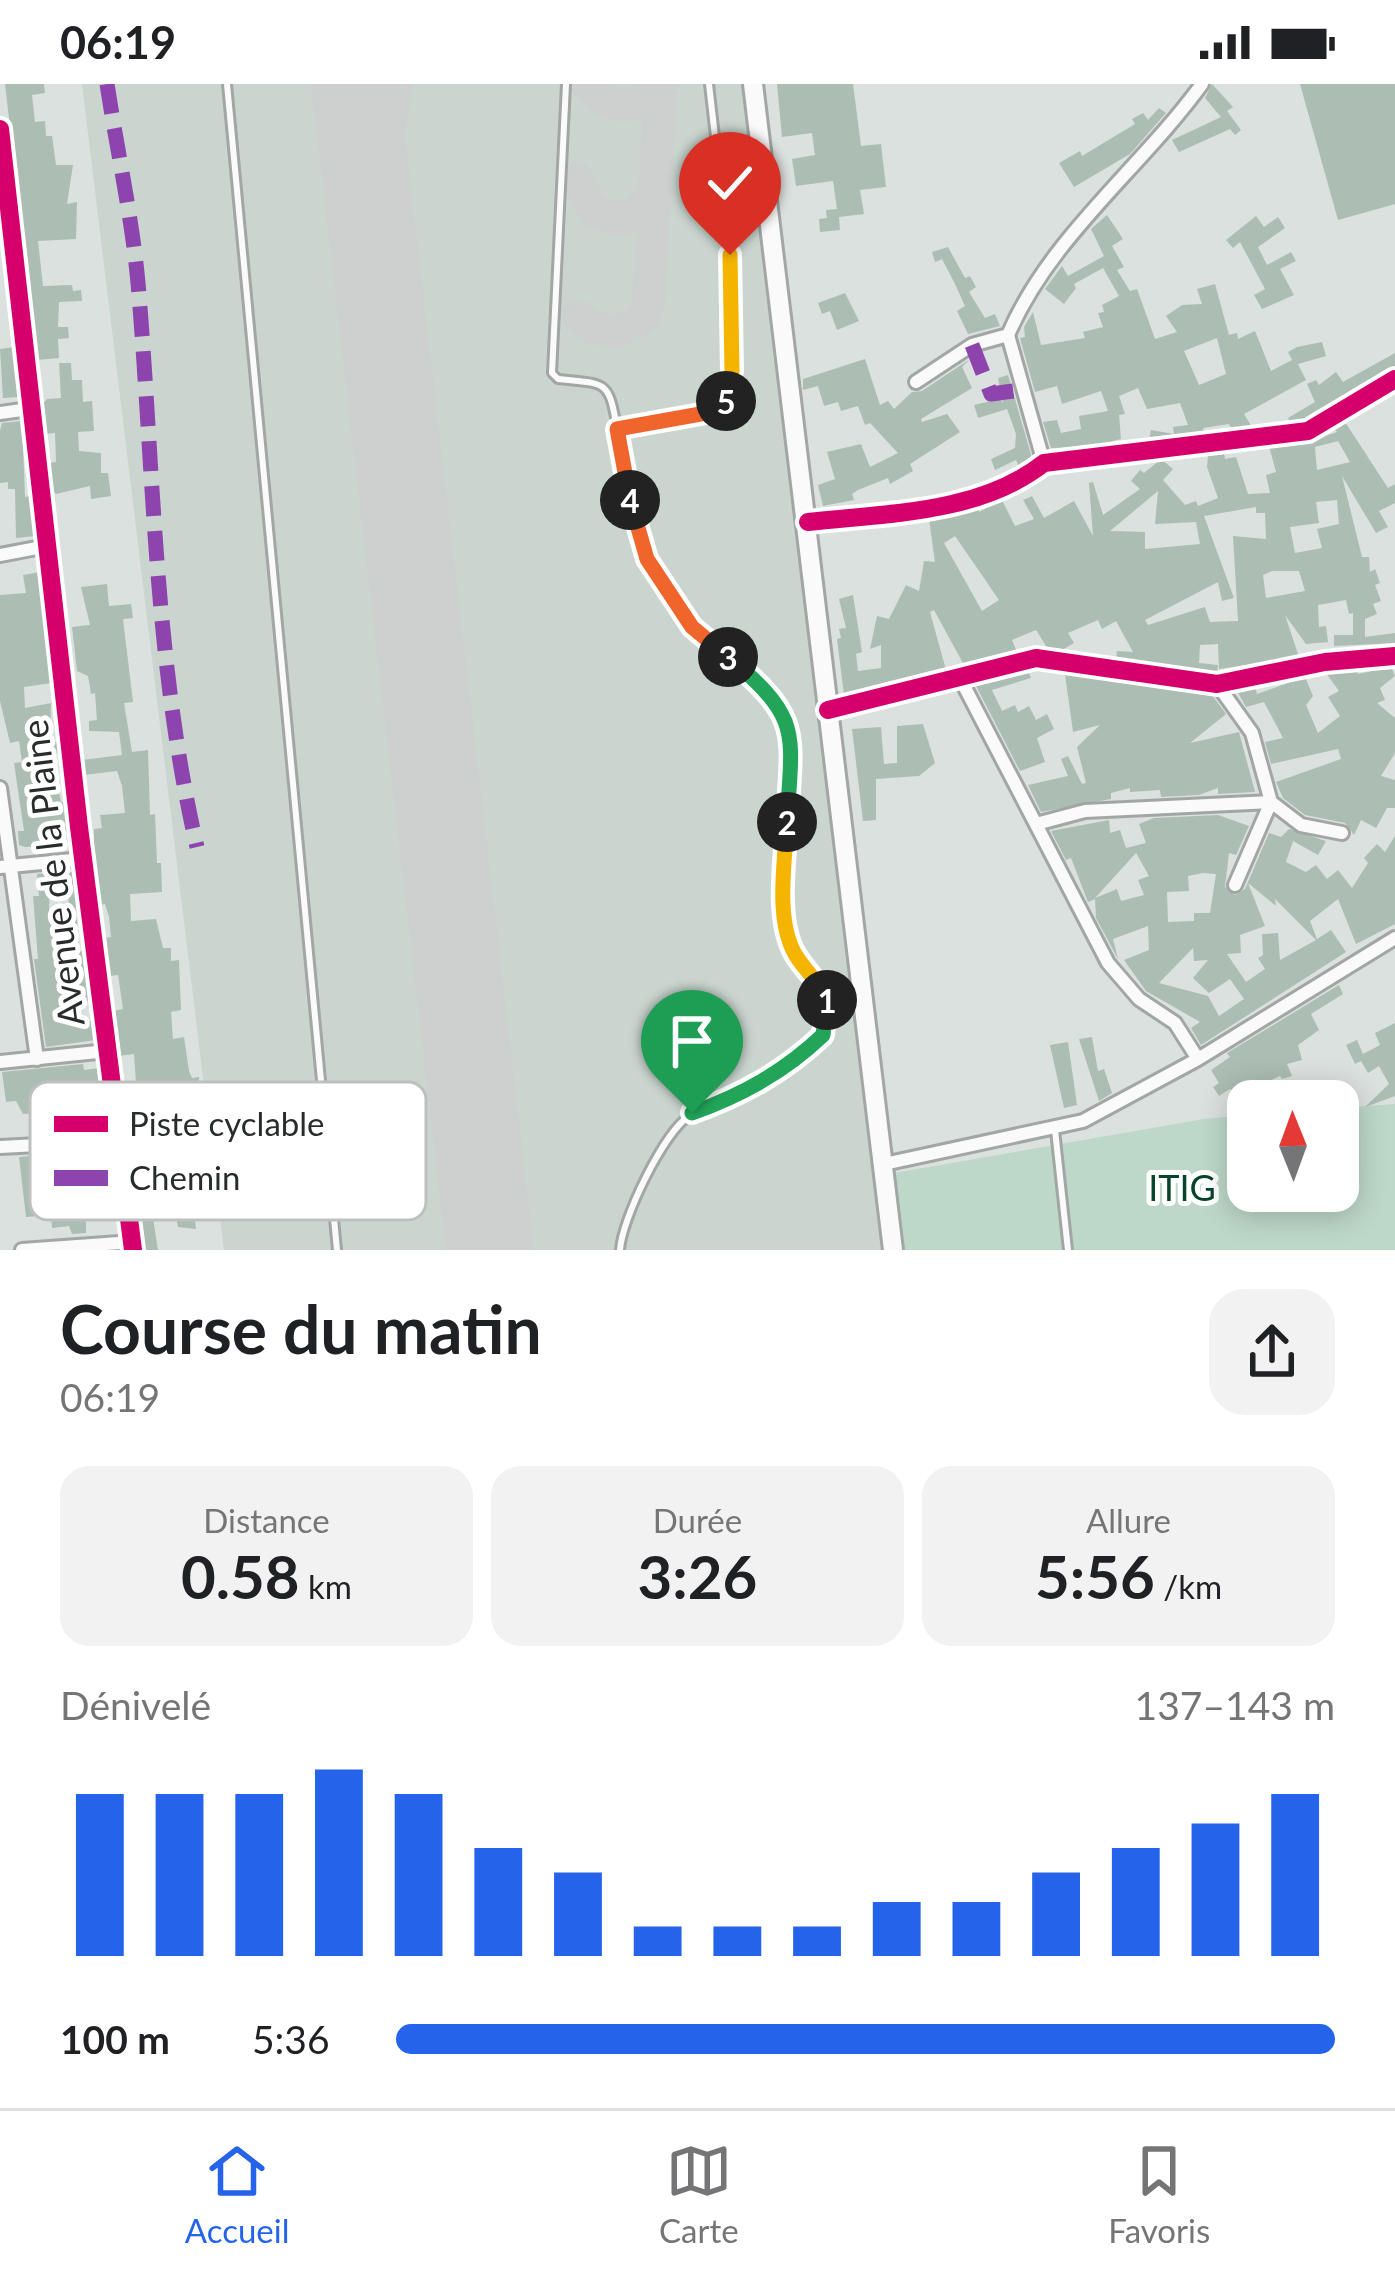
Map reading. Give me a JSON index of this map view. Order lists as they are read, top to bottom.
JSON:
{
  "streets": {
    "street": ["Avenue de la Plaine"]
  },
  "parks": ["ITIG"],
  "legend": ["Piste cyclable", "Chemin"],
  "north": "top",
  "page": {
    "status": "06:19",
    "pins": [
      "5",
      "4",
      "3",
      "2",
      "1"
    ],
    "heading": ["Course du matin", "06:19"],
    "stats": [
      ["Distance", "0.58 km"],
      ["Durée", "3:26"],
      ["Allure", "5:56 /km"]
    ],
    "chart": ["Dénivelé", "137–143 m"],
    "list": [
      {
        "name": "100 m",
        "note": "5:36"
      }
    ],
    "tabs": ["Accueil", "Carte", "Favoris"]
  }
}
